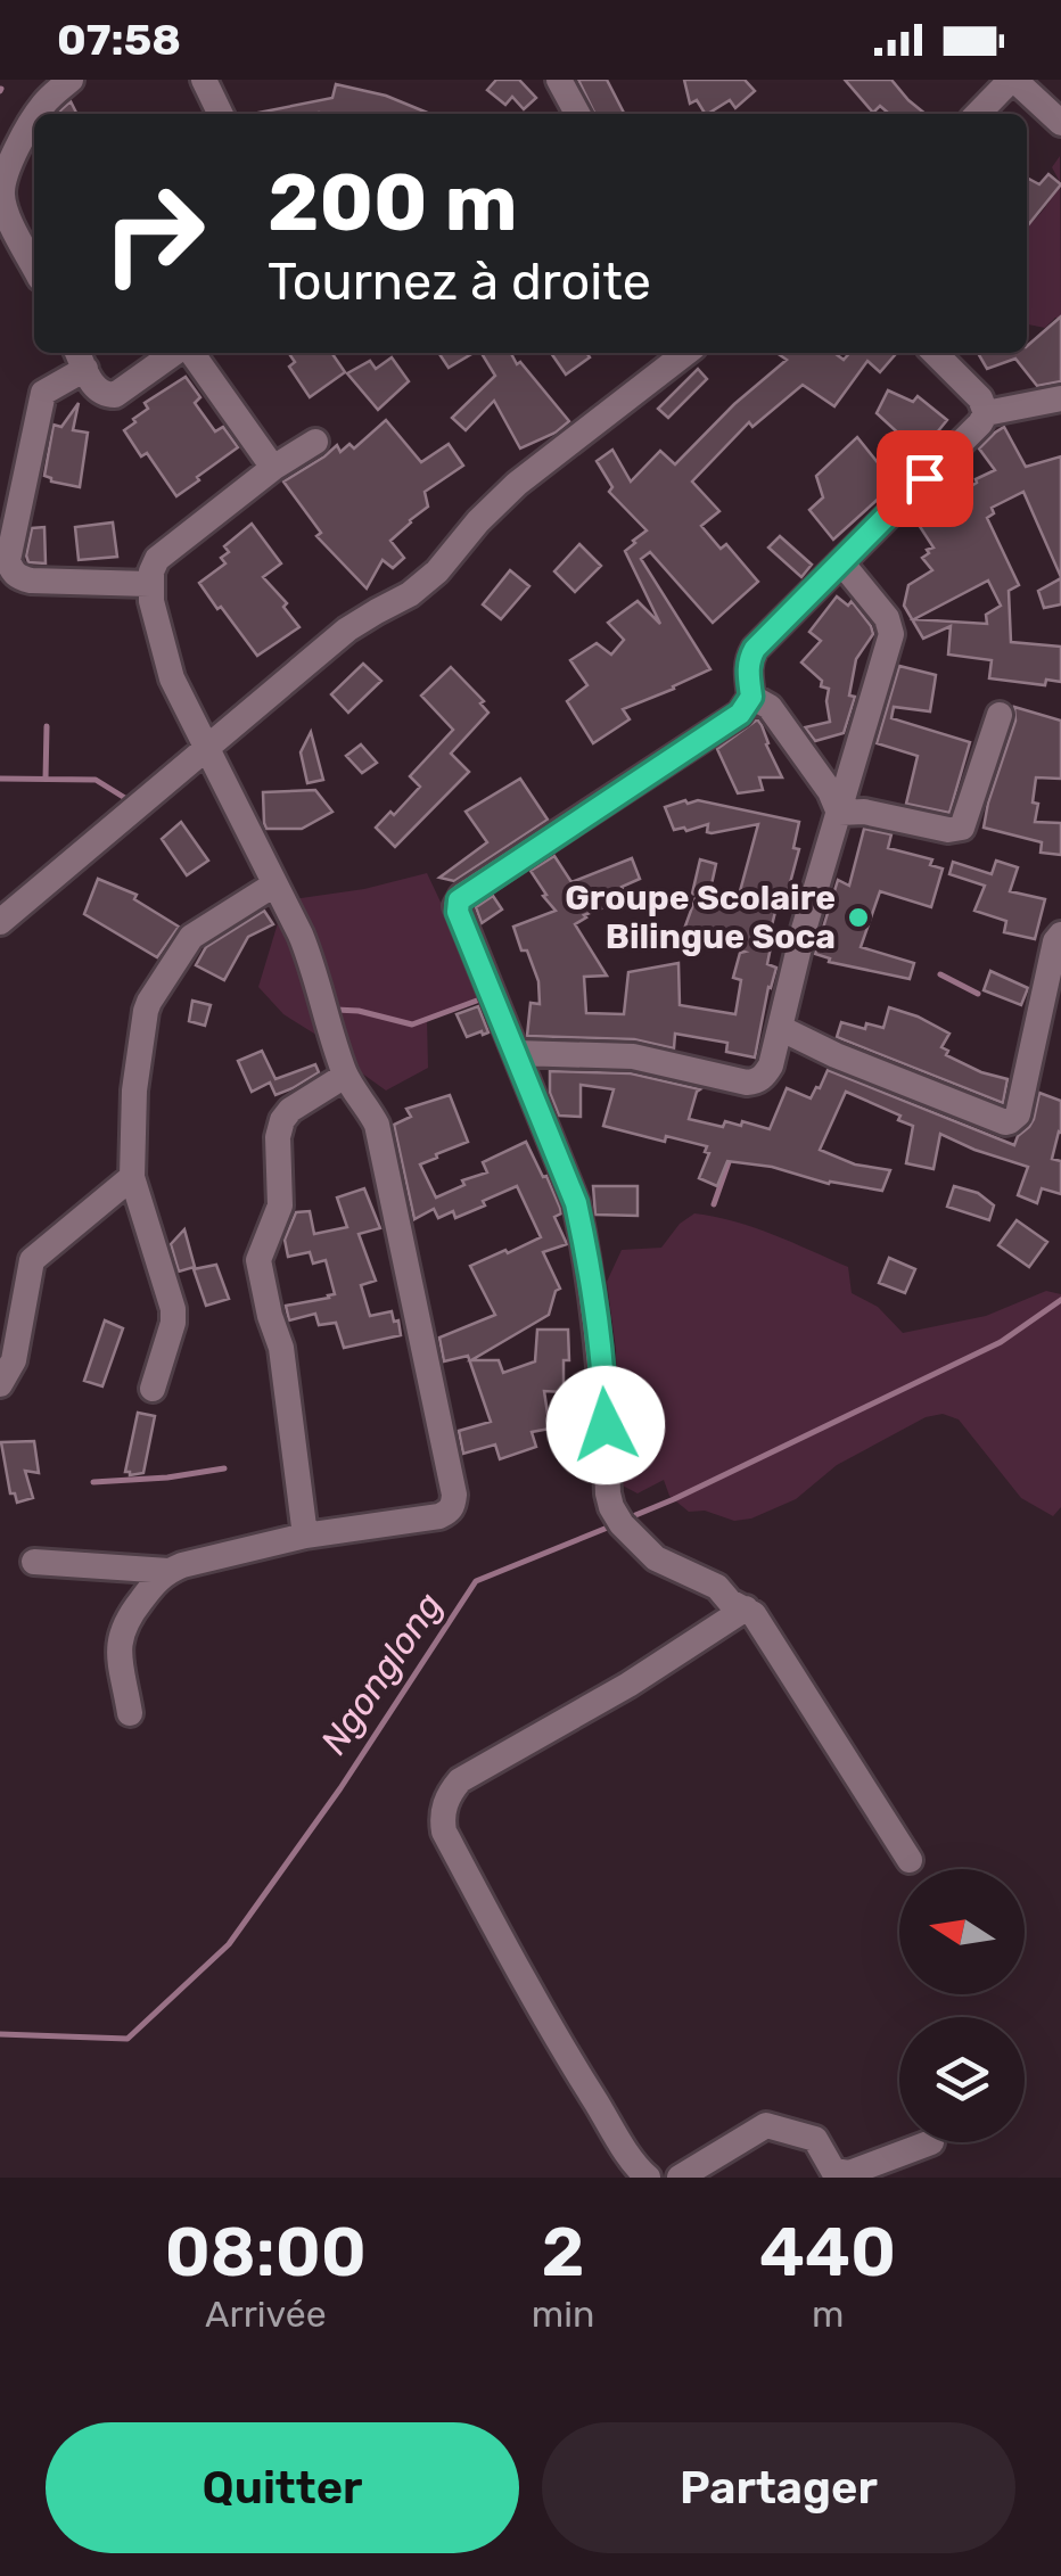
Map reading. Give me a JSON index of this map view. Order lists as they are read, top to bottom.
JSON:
{
  "water": ["Ngonglong"],
  "places": ["Groupe Scolaire Bilingue Soca"],
  "north": "left",
  "page": {
    "status": "07:58",
    "turn": ["200 m", "Tournez à droite"],
    "eta": [
      "08:00",
      "Arrivée",
      "2",
      "min",
      "440",
      "m"
    ],
    "buttons": ["Quitter", "Partager"]
  }
}
